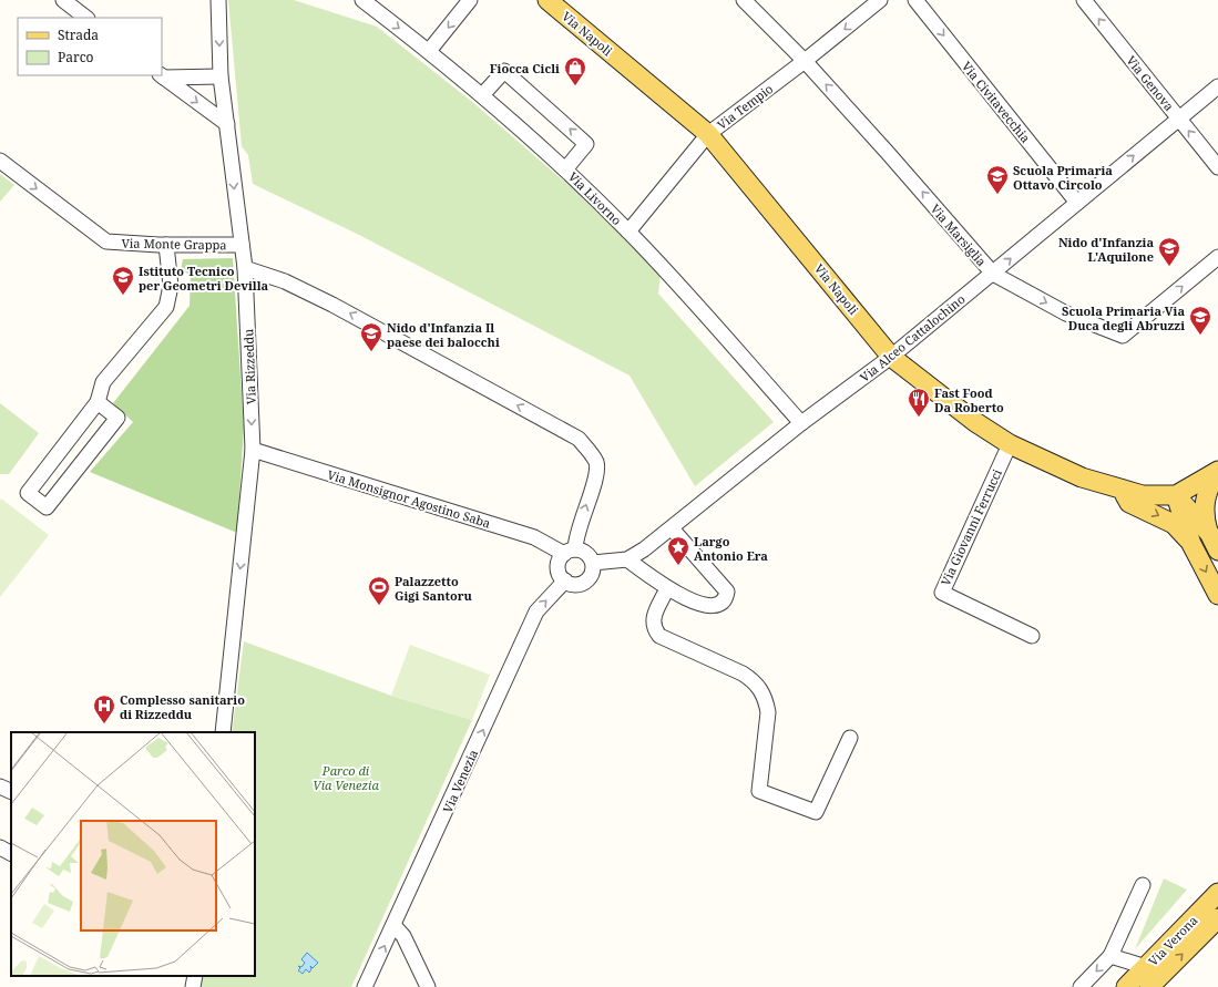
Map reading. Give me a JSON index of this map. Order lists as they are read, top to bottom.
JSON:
{
  "streets": {
    "main road": ["Via Napoli", "Via Verona"],
    "street": [
      "Via Genova",
      "Via Civitavecchia",
      "Via Tempio",
      "Via Livorno",
      "Via Marsiglia",
      "Via Monte Grappa",
      "Via Alceo Cattalochino",
      "Via Rizzeddu",
      "Via Monsignor Agostino Saba",
      "Via Giovanni Ferrucci",
      "Via Venezia"
    ]
  },
  "crossings": [
    ["Via Napoli", "Via Tempio"],
    ["Via Napoli", "Via Alceo Cattalochino"],
    ["Via Napoli", "Via Giovanni Ferrucci"],
    ["Via Genova", "Via Alceo Cattalochino"],
    ["Via Civitavecchia", "Via Alceo Cattalochino"],
    ["Via Tempio", "Via Livorno"],
    ["Via Tempio", "Via Marsiglia"],
    ["Via Livorno", "Via Alceo Cattalochino"],
    ["Via Marsiglia", "Via Alceo Cattalochino"],
    ["Via Monte Grappa", "Via Rizzeddu"],
    ["Via Alceo Cattalochino", "Via Monsignor Agostino Saba"],
    ["Via Alceo Cattalochino", "Via Venezia"],
    ["Via Rizzeddu", "Via Monsignor Agostino Saba"],
    ["Via Monsignor Agostino Saba", "Via Venezia"]
  ],
  "one_way": [
    "Via Genova",
    "Via Civitavecchia",
    "Via Monte Grappa",
    "Via Rizzeddu",
    "Via Venezia"
  ],
  "parks": ["Parco di Via Venezia"],
  "places": {
    "shop": ["Fiocca Cicli"],
    "school or university": [
      "Scuola Primaria Ottavo Circolo",
      "Nido d'Infanzia L'Aquilone",
      "Istituto Tecnico per Geometri Devilla",
      "Scuola Primaria Via Duca degli Abruzzi",
      "Nido d'Infanzia Il paese dei balocchi"
    ],
    "restaurant": ["Fast Food Da Roberto"],
    "place": ["Largo Antonio Era"],
    "sports": ["Palazzetto Gigi Santoru"],
    "hospital": ["Complesso sanitario di Rizzeddu"]
  },
  "legend": ["Strada", "Parco"]
}
